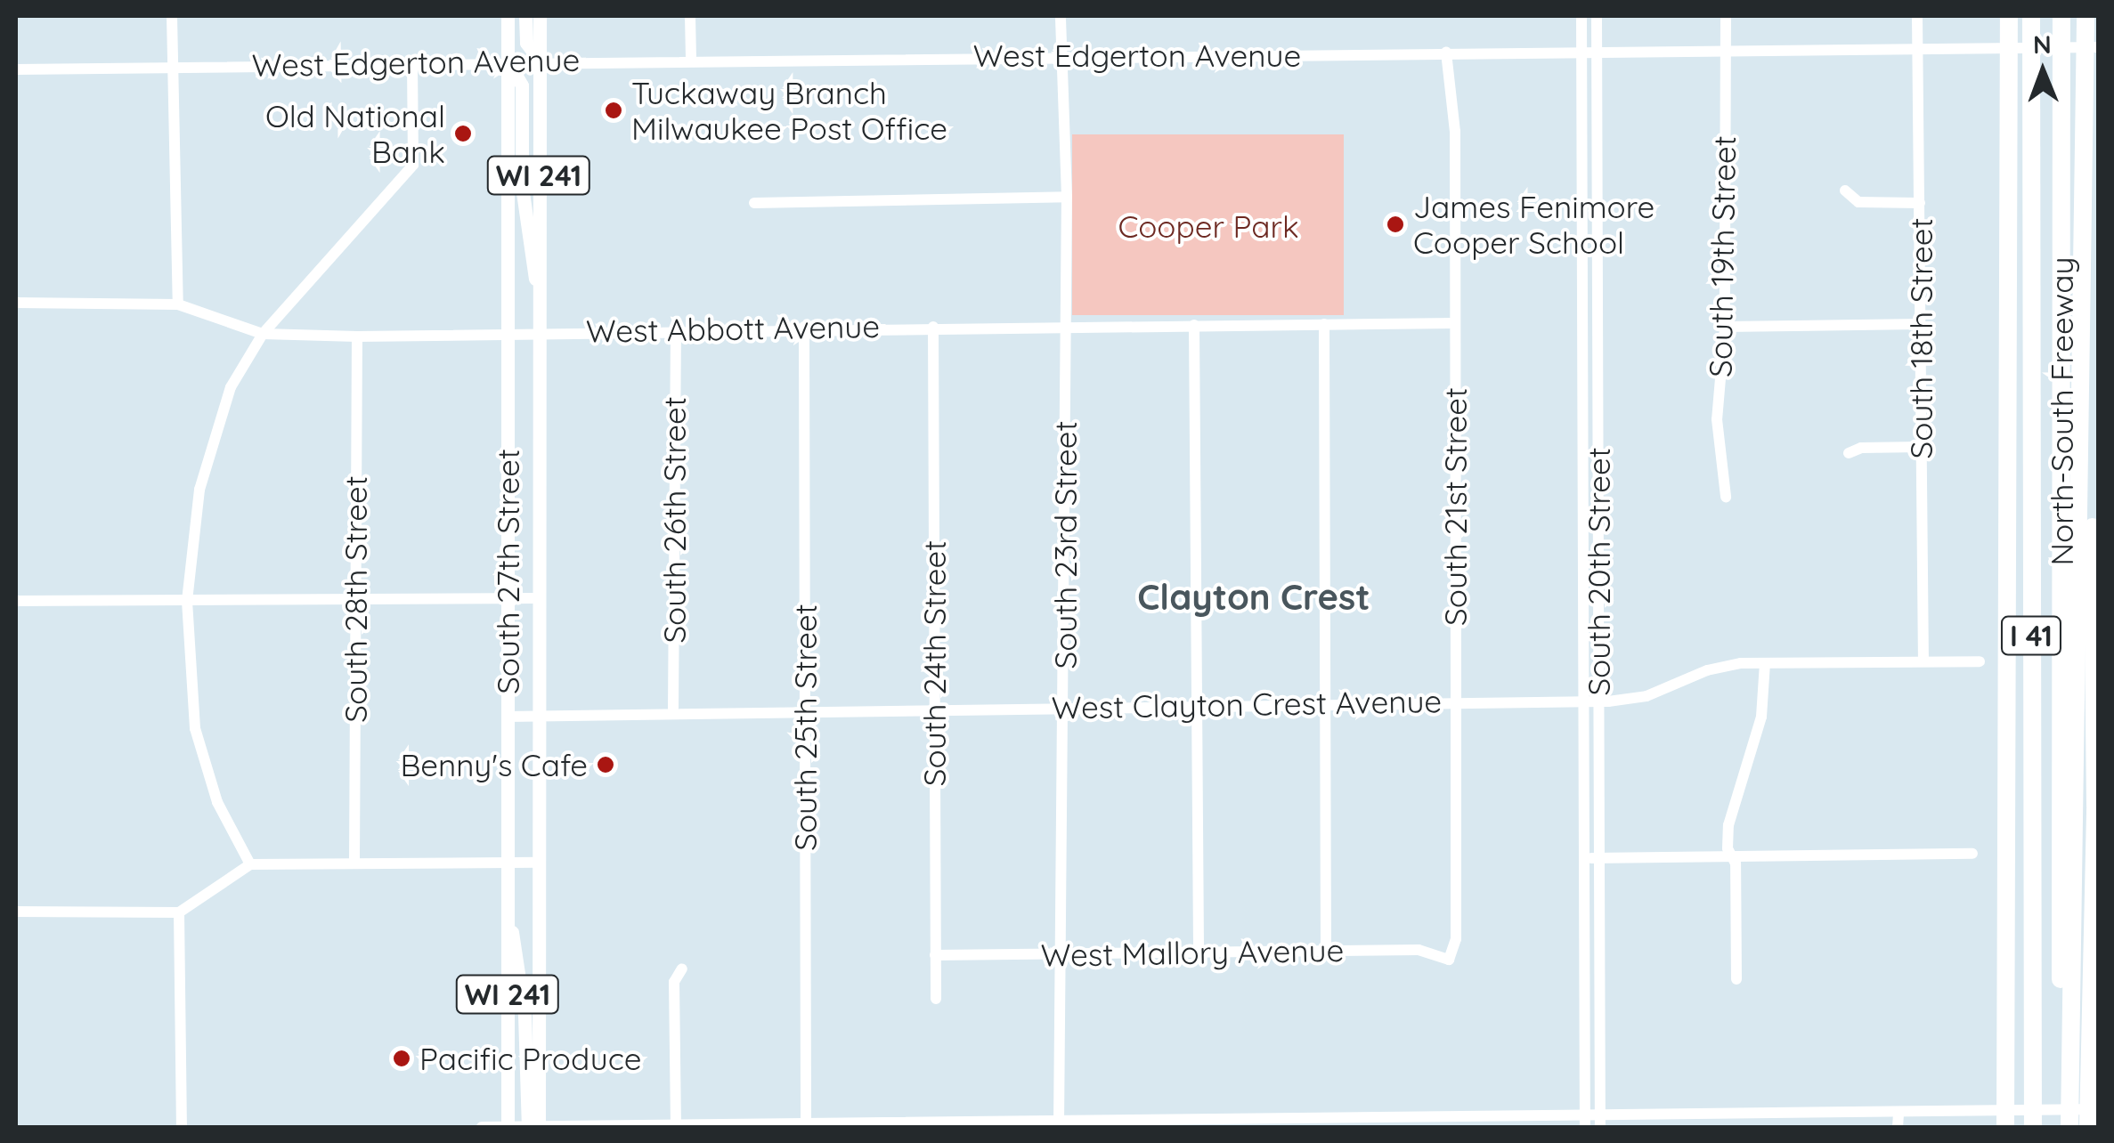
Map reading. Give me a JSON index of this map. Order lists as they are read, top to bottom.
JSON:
{
  "streets": {
    "highway": ["North-South Freeway", "I 41"],
    "main road": ["WI 241", "South 27th Street"],
    "street": [
      "West Edgerton Avenue",
      "South 19th Street",
      "West Abbott Avenue",
      "South 18th Street",
      "South 21st Street",
      "South 26th Street",
      "South 23rd Street",
      "South 20th Street",
      "South 28th Street",
      "South 24th Street",
      "West Clayton Crest Avenue",
      "South 25th Street",
      "West Mallory Avenue"
    ]
  },
  "crossings": [
    ["West Edgerton Avenue", "South 19th Street"],
    ["West Edgerton Avenue", "South 18th Street"],
    ["West Edgerton Avenue", "South 21st Street"],
    ["West Edgerton Avenue", "South 23rd Street"],
    ["West Edgerton Avenue", "South 27th Street"],
    ["West Edgerton Avenue", "South 20th Street"],
    ["West Abbott Avenue", "South 21st Street"],
    ["West Abbott Avenue", "South 26th Street"],
    ["West Abbott Avenue", "South 23rd Street"],
    ["West Abbott Avenue", "South 27th Street"],
    ["West Abbott Avenue", "South 28th Street"],
    ["West Abbott Avenue", "South 24th Street"],
    ["West Abbott Avenue", "South 25th Street"],
    ["South 18th Street", "West Clayton Crest Avenue"],
    ["South 21st Street", "West Clayton Crest Avenue"],
    ["South 21st Street", "West Mallory Avenue"],
    ["South 26th Street", "West Clayton Crest Avenue"],
    ["South 23rd Street", "West Clayton Crest Avenue"],
    ["South 23rd Street", "West Mallory Avenue"],
    ["South 27th Street", "West Clayton Crest Avenue"],
    ["South 20th Street", "West Clayton Crest Avenue"],
    ["South 24th Street", "West Clayton Crest Avenue"],
    ["South 24th Street", "West Mallory Avenue"],
    ["West Clayton Crest Avenue", "South 25th Street"]
  ],
  "districts": ["Clayton Crest"],
  "parks": ["Cooper Park"],
  "places": [
    "Tuckaway Branch Milwaukee Post Office",
    "Old National Bank",
    "James Fenimore Cooper School",
    "Benny's Cafe",
    "Pacific Produce"
  ],
  "north": "top"
}
